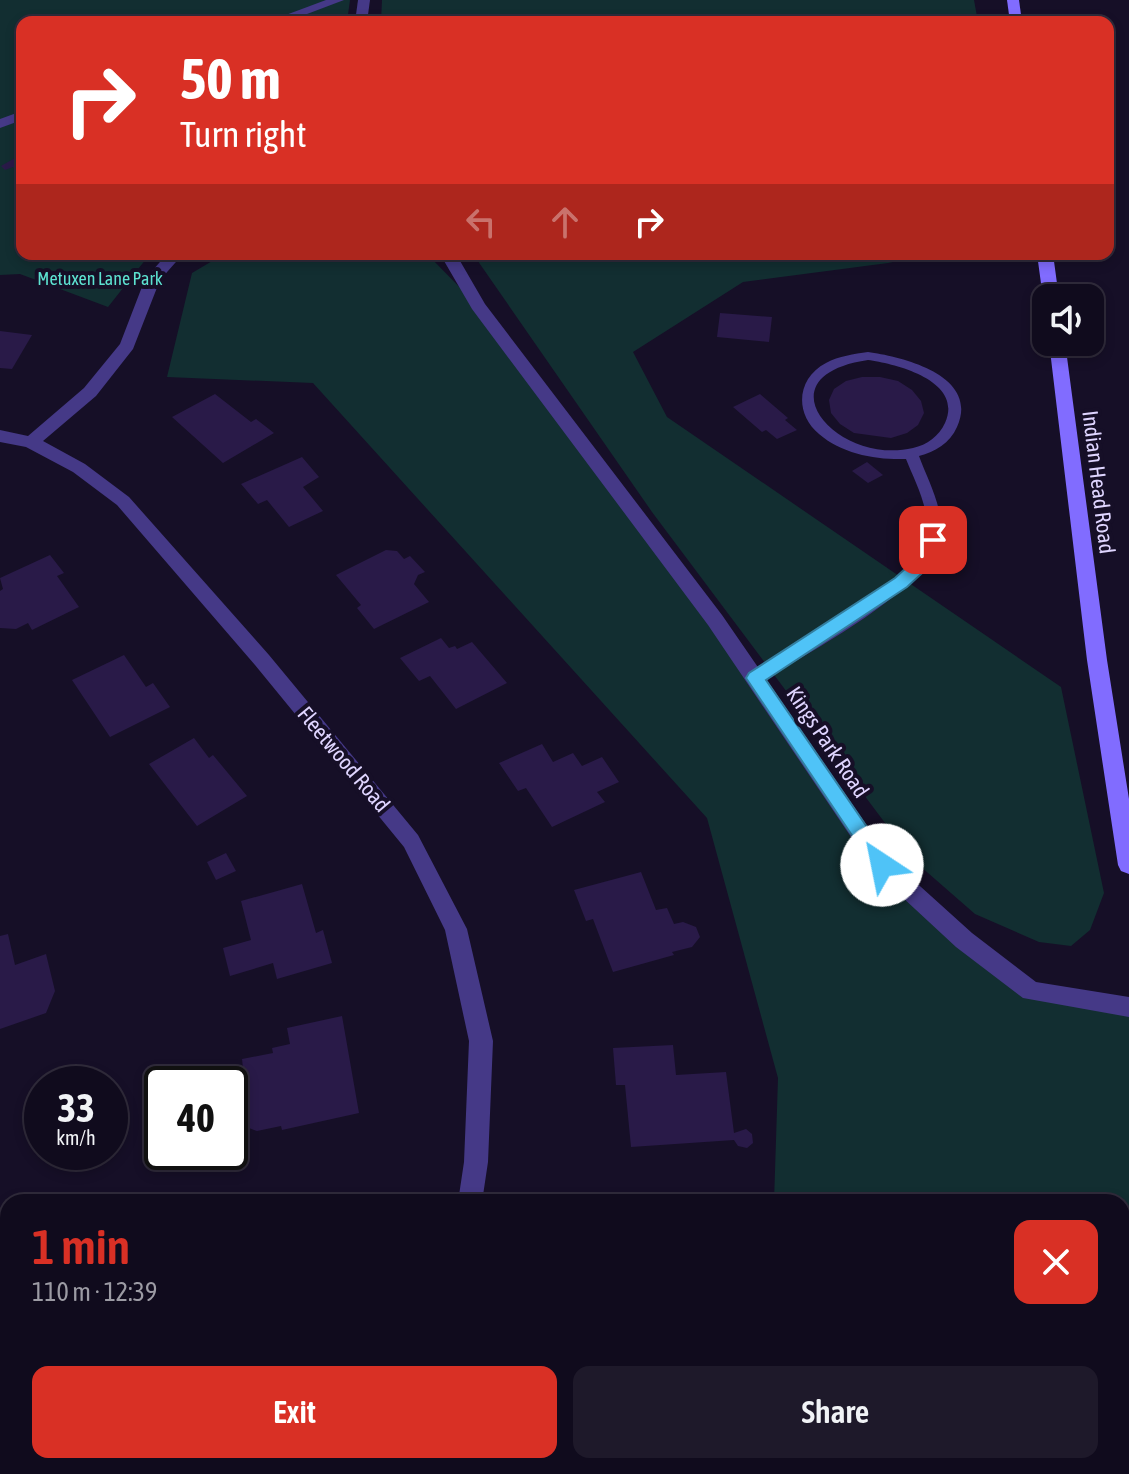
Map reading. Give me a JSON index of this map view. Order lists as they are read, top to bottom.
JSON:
{
  "streets": {
    "main road": ["Indian Head Road"],
    "street": ["Kings Park Road", "Fleetwood Road"]
  },
  "parks": ["Metuxen Lane Park"],
  "page": {
    "turn": ["50 m", "Turn right"],
    "speed": "33 km/h",
    "limit": "40",
    "heading": ["1 min", "110 m · 12:39"],
    "buttons": ["Exit", "Share"]
  }
}
